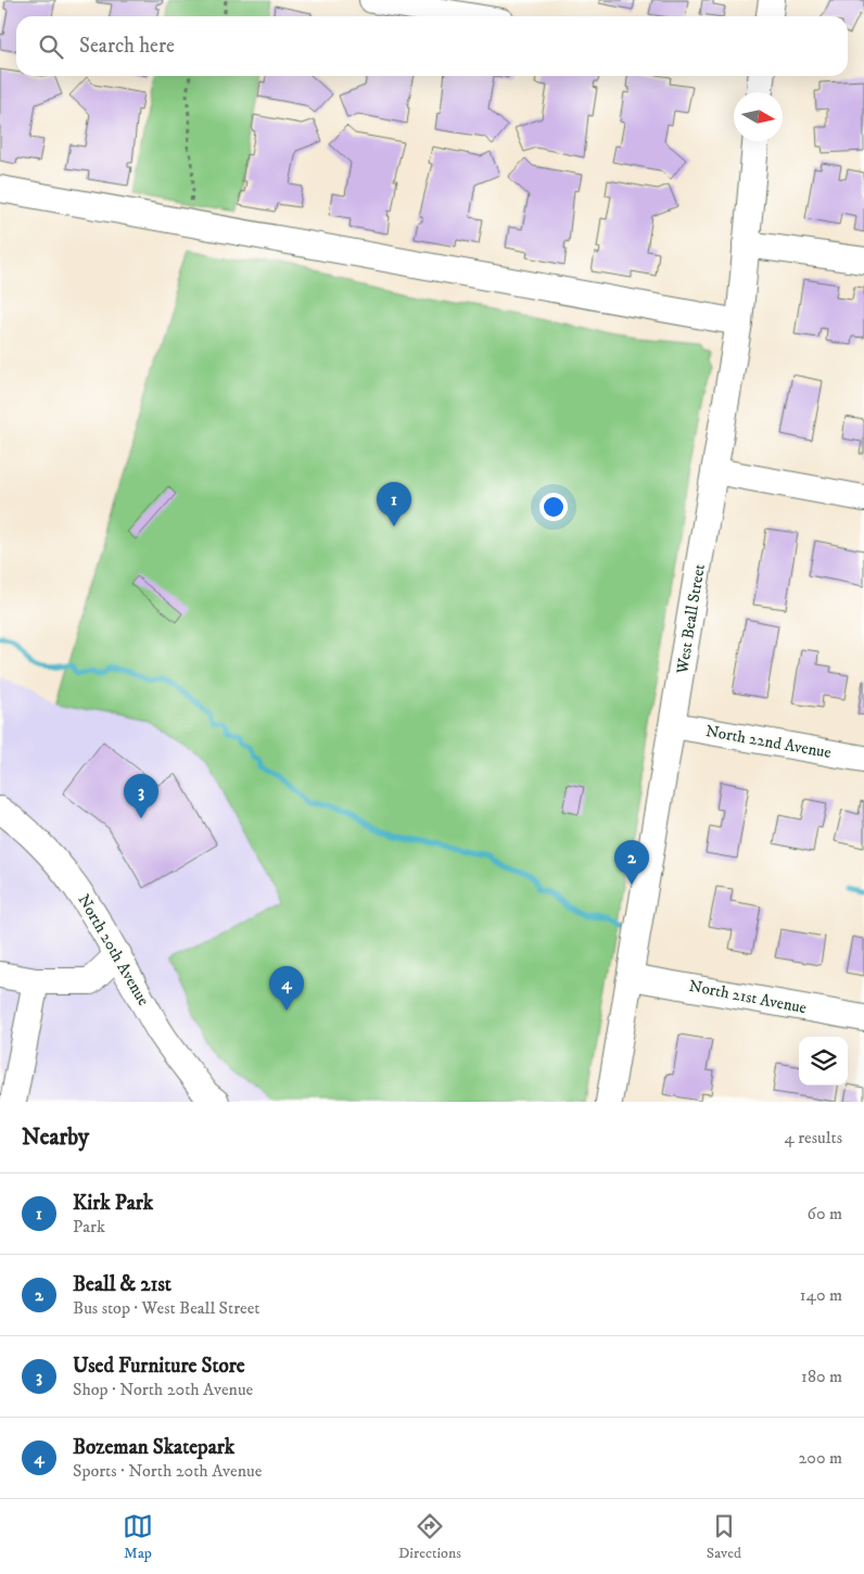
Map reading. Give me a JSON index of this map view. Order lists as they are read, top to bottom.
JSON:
{
  "streets": {
    "street": [
      "West Beall Street",
      "North 22nd Avenue",
      "North 20th Avenue",
      "North 21st Avenue"
    ]
  },
  "crossings": [
    ["West Beall Street", "North 22nd Avenue"],
    ["West Beall Street", "North 21st Avenue"]
  ],
  "north": "right",
  "page": {
    "search": "Search here",
    "pins": [
      "1",
      "3",
      "2",
      "4"
    ],
    "heading": ["Nearby", "4 results"],
    "list": [
      {
        "mark": "1",
        "name": "Kirk Park",
        "note": "Park",
        "value": "60 m"
      },
      {
        "mark": "2",
        "name": "Beall & 21st",
        "note": "Bus stop · West Beall Street",
        "value": "140 m"
      },
      {
        "mark": "3",
        "name": "Used Furniture Store",
        "note": "Shop · North 20th Avenue",
        "value": "180 m"
      },
      {
        "mark": "4",
        "name": "Bozeman Skatepark",
        "note": "Sports · North 20th Avenue",
        "value": "200 m"
      }
    ],
    "nav": ["Map", "Directions", "Saved"]
  }
}
